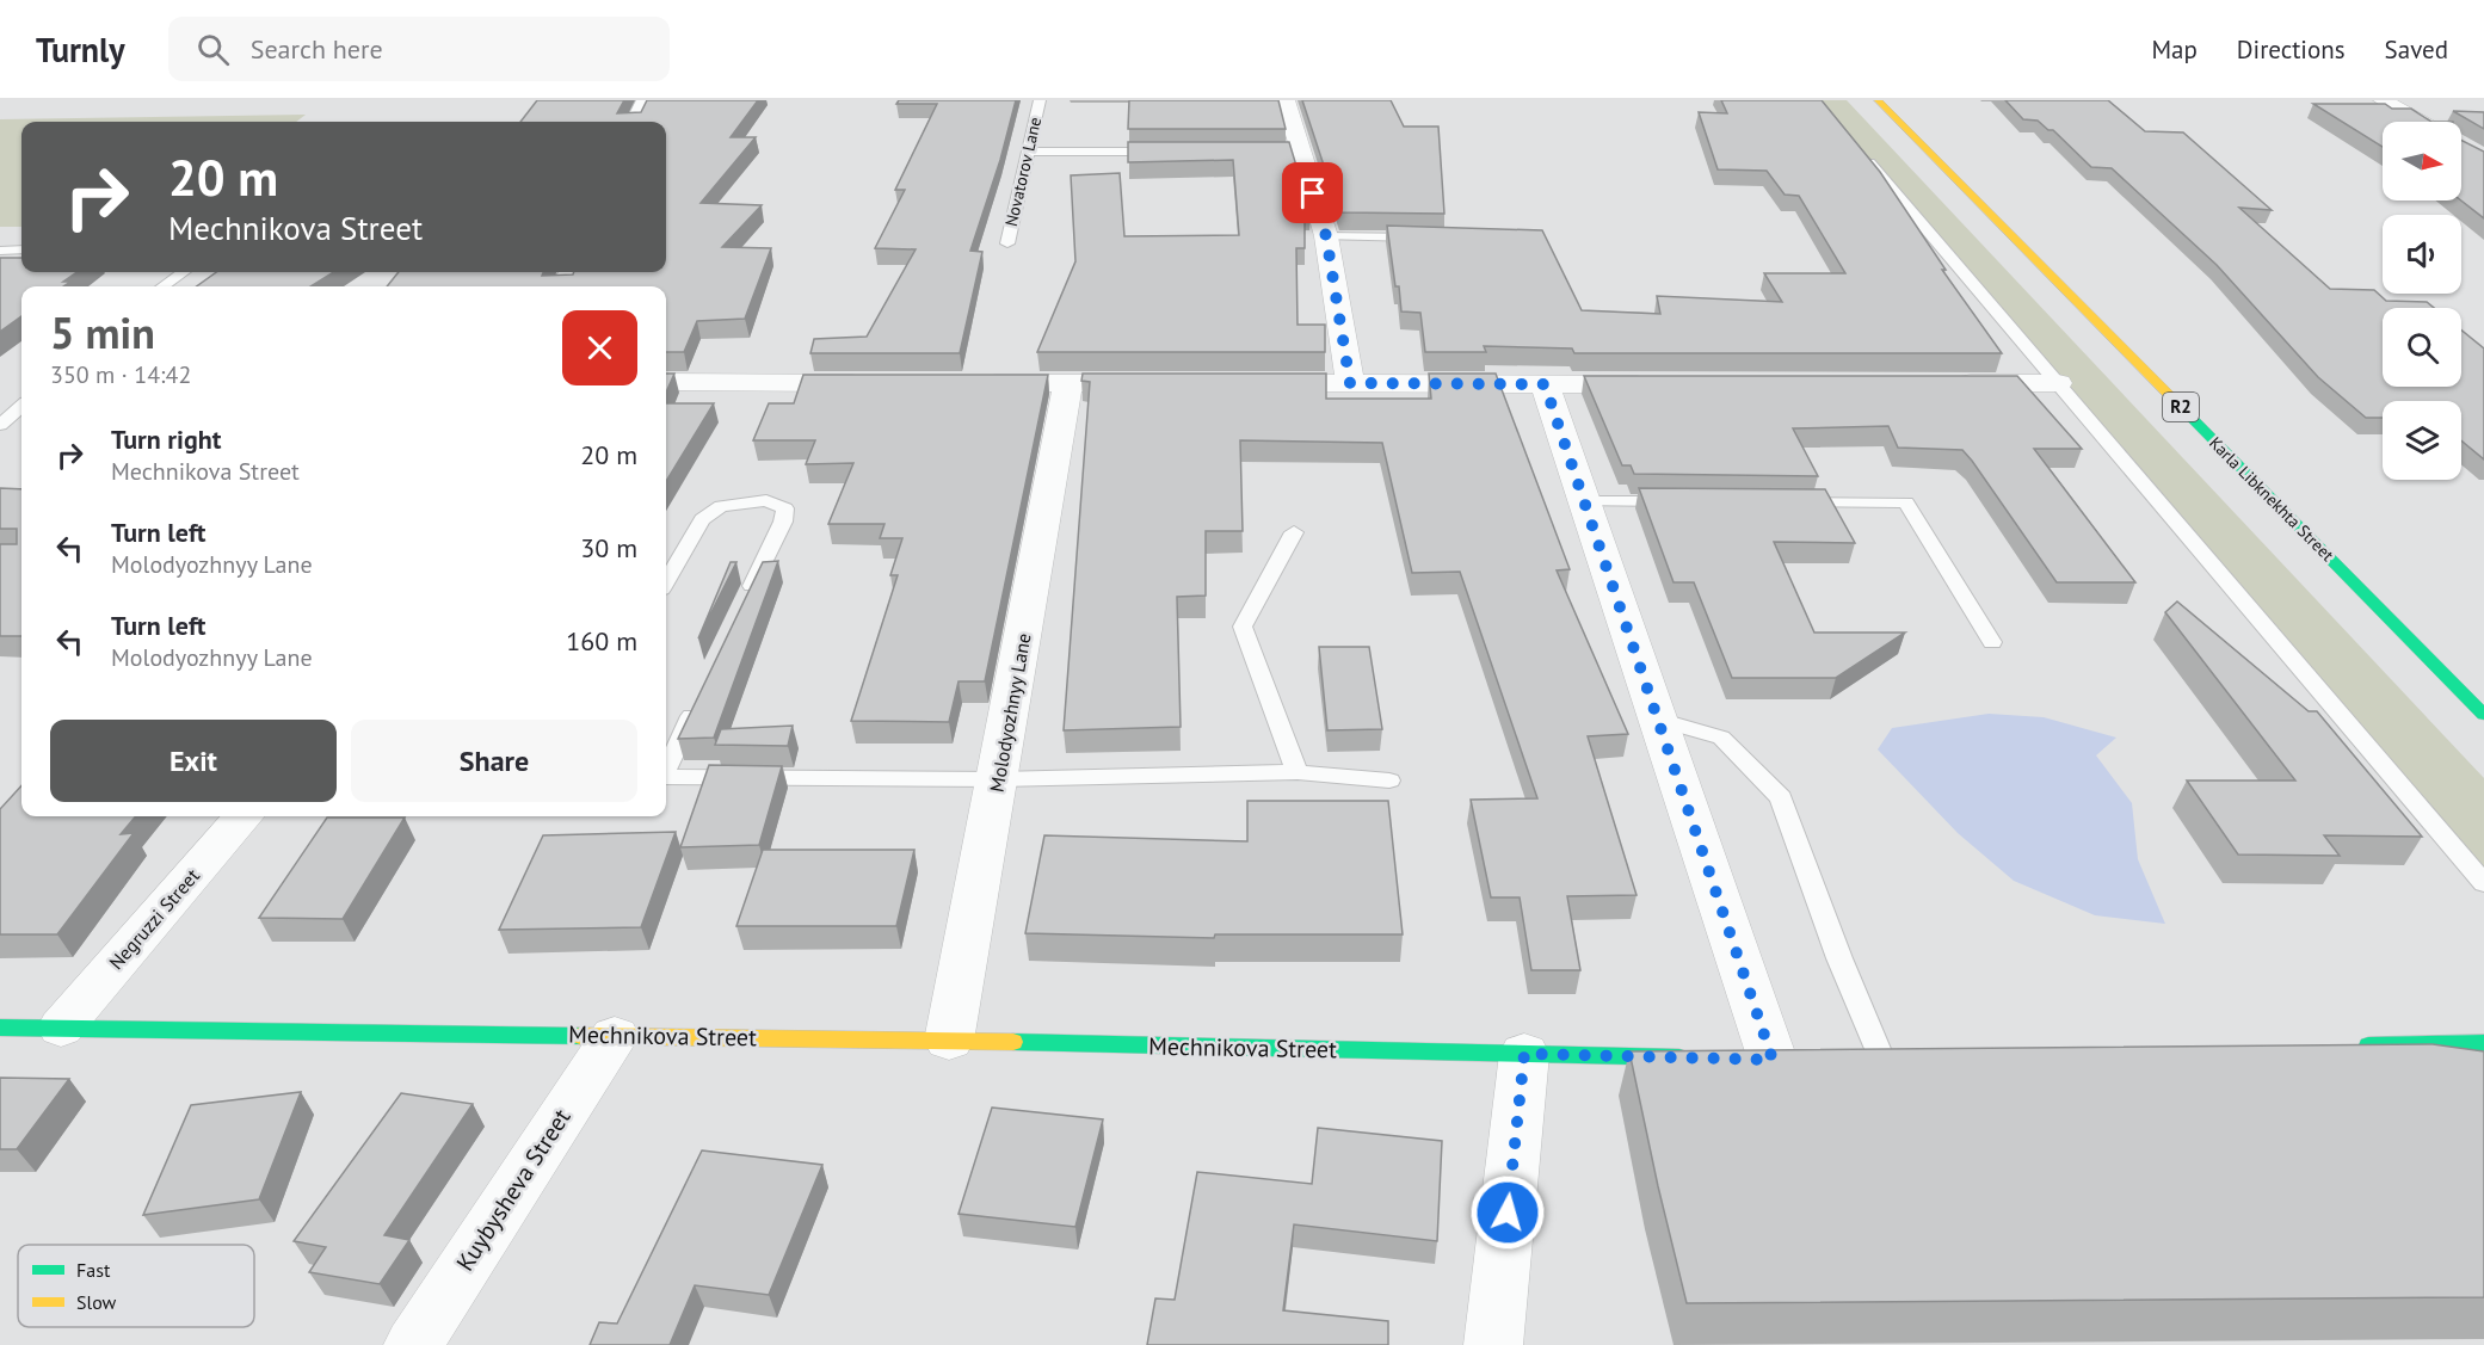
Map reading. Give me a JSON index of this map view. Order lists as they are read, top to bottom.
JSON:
{
  "streets": {
    "main road": ["R2", "Karla Libknekhta Street", "Mechnikova Street"],
    "street": ["Molodyozhnyy Lane", "Negruzzi Street", "Kuybysheva Street"],
    "lane": ["Novatorov Lane"]
  },
  "crossings": [
    ["Molodyozhnyy Lane", "Mechnikova Street"],
    ["Negruzzi Street", "Mechnikova Street"],
    ["Mechnikova Street", "Kuybysheva Street"]
  ],
  "legend": ["Fast", "Slow"],
  "north": "right",
  "page": {
    "header": "Turnly",
    "search": "Search here",
    "nav": ["Map", "Directions", "Saved"],
    "turn": ["20 m", "Mechnikova Street"],
    "heading": ["5 min", "350 m · 14:42"],
    "list": [
      {
        "name": "Turn right",
        "note": "Mechnikova Street",
        "value": "20 m"
      },
      {
        "name": "Turn left",
        "note": "Molodyozhnyy Lane",
        "value": "30 m"
      },
      {
        "name": "Turn left",
        "note": "Molodyozhnyy Lane",
        "value": "160 m"
      }
    ],
    "buttons": ["Exit", "Share"]
  }
}
